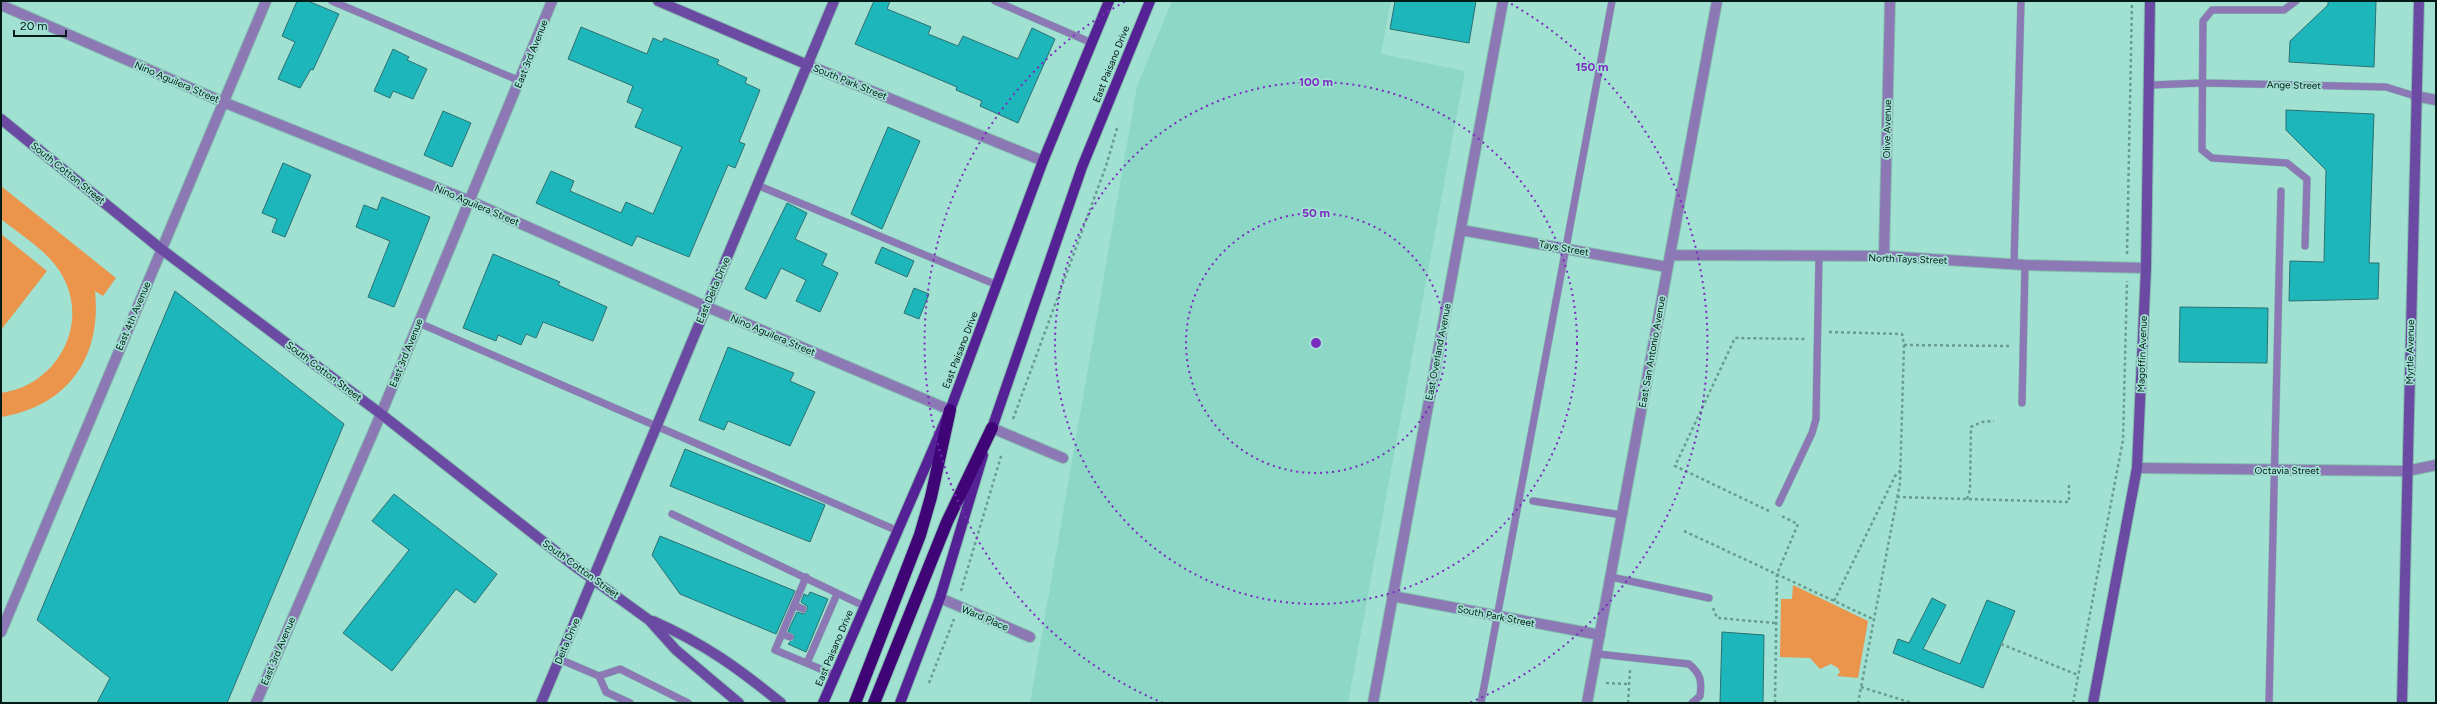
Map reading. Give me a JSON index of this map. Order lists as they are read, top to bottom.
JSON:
{
  "streets": {
    "main road": ["East Paisano Drive"],
    "street": [
      "East 3rd Avenue",
      "Nino Aguilera Street",
      "South Park Street",
      "Ange Street",
      "Olive Avenue",
      "South Cotton Street",
      "Tays Street",
      "North Tays Street",
      "East Delta Drive",
      "East 4th Avenue",
      "East Overland Avenue",
      "East San Antonio Avenue",
      "Myrtle Avenue",
      "Magoffin Avenue",
      "Octavia Street",
      "Ward Place",
      "Delta Drive"
    ]
  },
  "crossings": [
    ["East 3rd Avenue", "Nino Aguilera Street"],
    ["East 3rd Avenue", "South Cotton Street"],
    ["East Paisano Drive", "Nino Aguilera Street"],
    ["East Paisano Drive", "South Park Street"],
    ["East Paisano Drive", "Ward Place"],
    ["Nino Aguilera Street", "East Delta Drive"],
    ["Nino Aguilera Street", "East 4th Avenue"],
    ["South Park Street", "East Delta Drive"],
    ["South Park Street", "East Overland Avenue"],
    ["South Park Street", "East San Antonio Avenue"],
    ["Ange Street", "Myrtle Avenue"],
    ["Ange Street", "Magoffin Avenue"],
    ["Olive Avenue", "North Tays Street"],
    ["South Cotton Street", "East Delta Drive"],
    ["South Cotton Street", "East 4th Avenue"],
    ["South Cotton Street", "Delta Drive"],
    ["Tays Street", "East Overland Avenue"],
    ["Tays Street", "East San Antonio Avenue"],
    ["North Tays Street", "East San Antonio Avenue"],
    ["North Tays Street", "Magoffin Avenue"],
    ["East Delta Drive", "Delta Drive"],
    ["Myrtle Avenue", "Octavia Street"],
    ["Magoffin Avenue", "Octavia Street"]
  ],
  "scale_bar": "20 m",
  "rings": ["150 m", "100 m", "50 m"]
}
